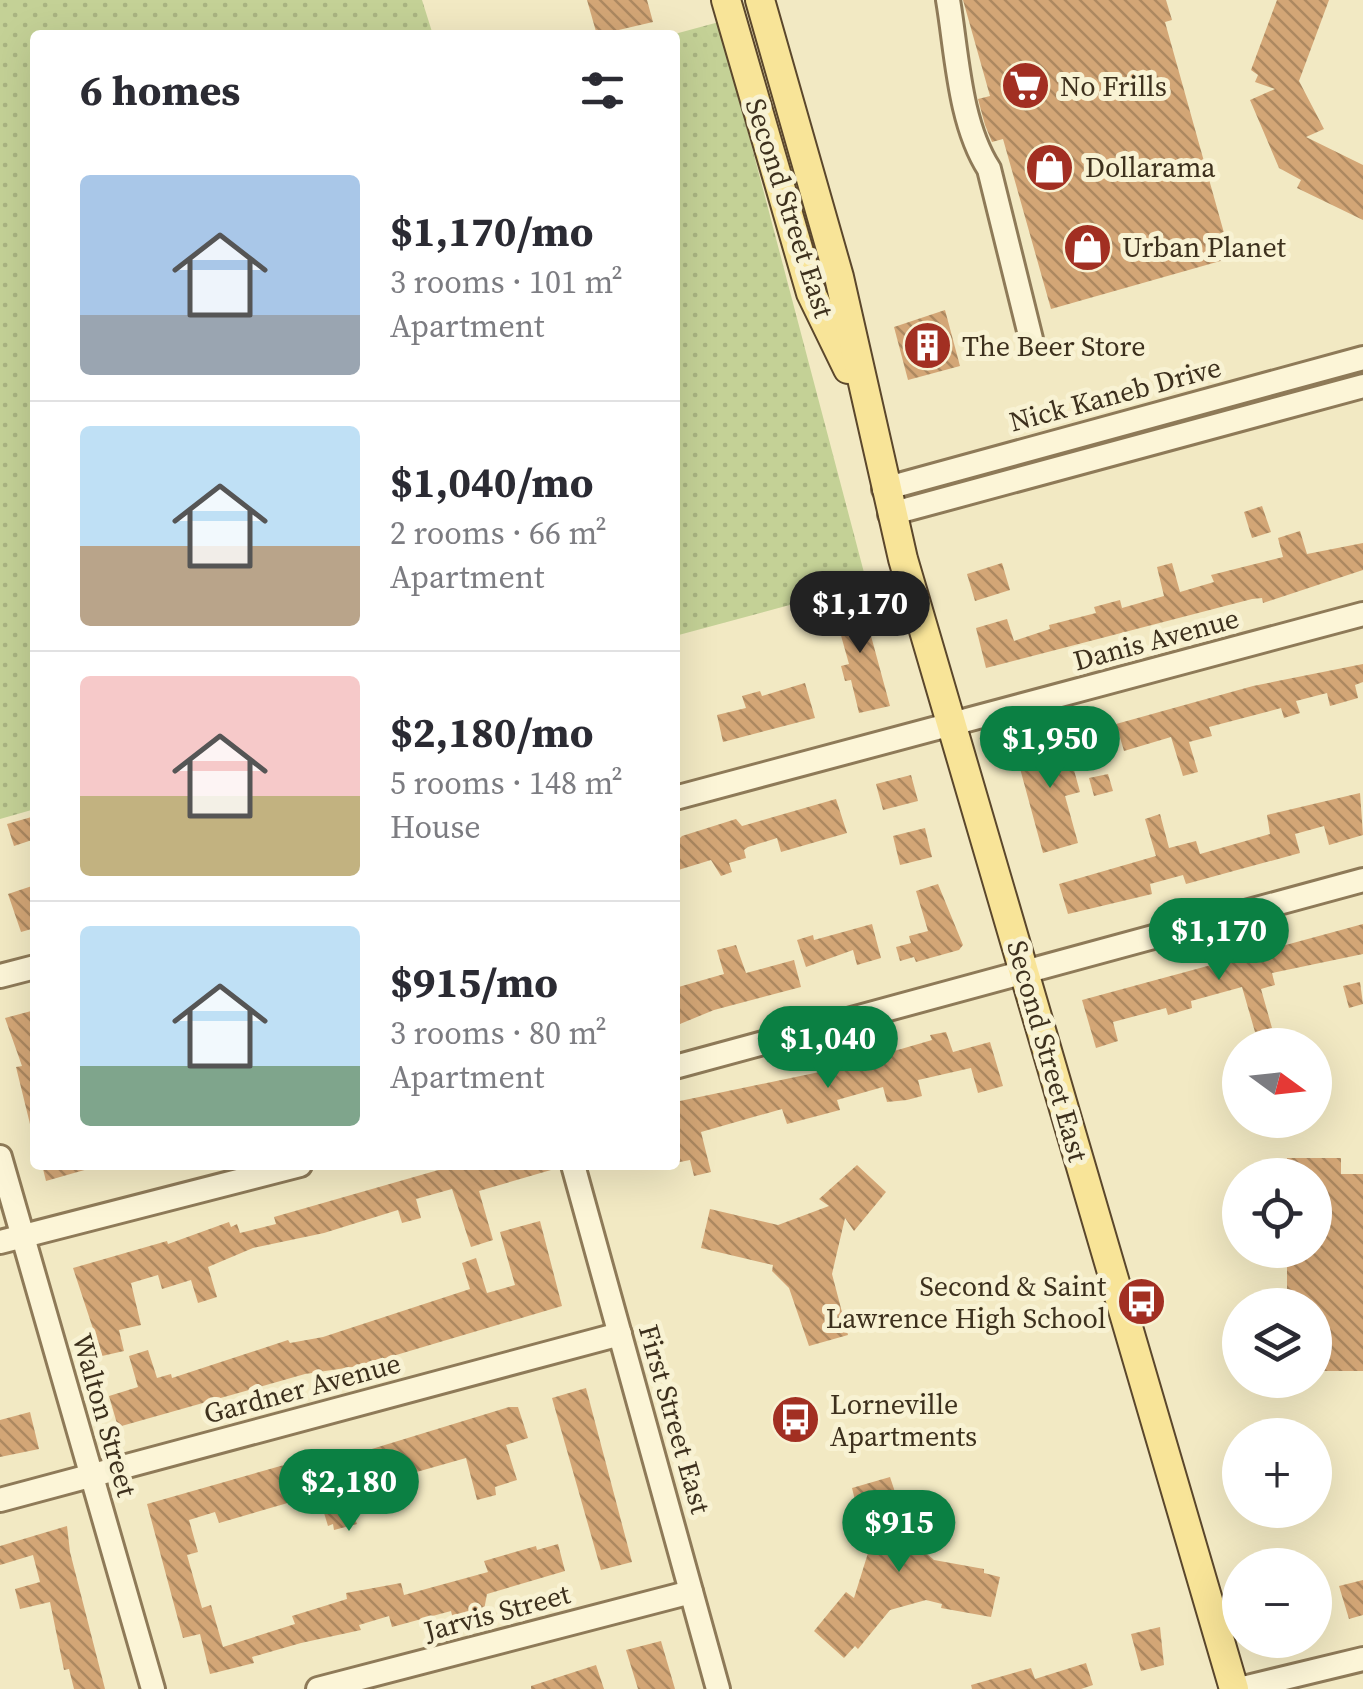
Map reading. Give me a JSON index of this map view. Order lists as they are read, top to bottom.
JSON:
{
  "streets": {
    "main road": ["Second Street East"],
    "street": [
      "Nick Kaneb Drive",
      "Danis Avenue",
      "Gardner Avenue",
      "Walton Street",
      "First Street East",
      "Jarvis Street"
    ]
  },
  "crossings": [
    ["Second Street East", "Nick Kaneb Drive"],
    ["Second Street East", "Danis Avenue"],
    ["Gardner Avenue", "Walton Street"],
    ["Gardner Avenue", "First Street East"],
    ["First Street East", "Jarvis Street"]
  ],
  "places": {
    "supermarket": ["No Frills"],
    "shop": ["Dollarama", "Urban Planet"],
    "building": ["The Beer Store"],
    "bus stop": ["Second & Saint Lawrence High School", "Lorneville Apartments"]
  },
  "north": "right",
  "page": {
    "heading": "6 homes",
    "list": [
      {
        "name": "$1,170/mo",
        "note": "3 rooms · 101 m² · Apartment"
      },
      {
        "name": "$1,040/mo",
        "note": "2 rooms · 66 m² · Apartment"
      },
      {
        "name": "$2,180/mo",
        "note": "5 rooms · 148 m² · House"
      },
      {
        "name": "$915/mo",
        "note": "3 rooms · 80 m² · Apartment"
      }
    ],
    "price": [
      "$1,170",
      "$1,950",
      "$1,170",
      "$1,040",
      "$2,180",
      "$915"
    ],
    "map_buttons": ["+", "−"]
  }
}
